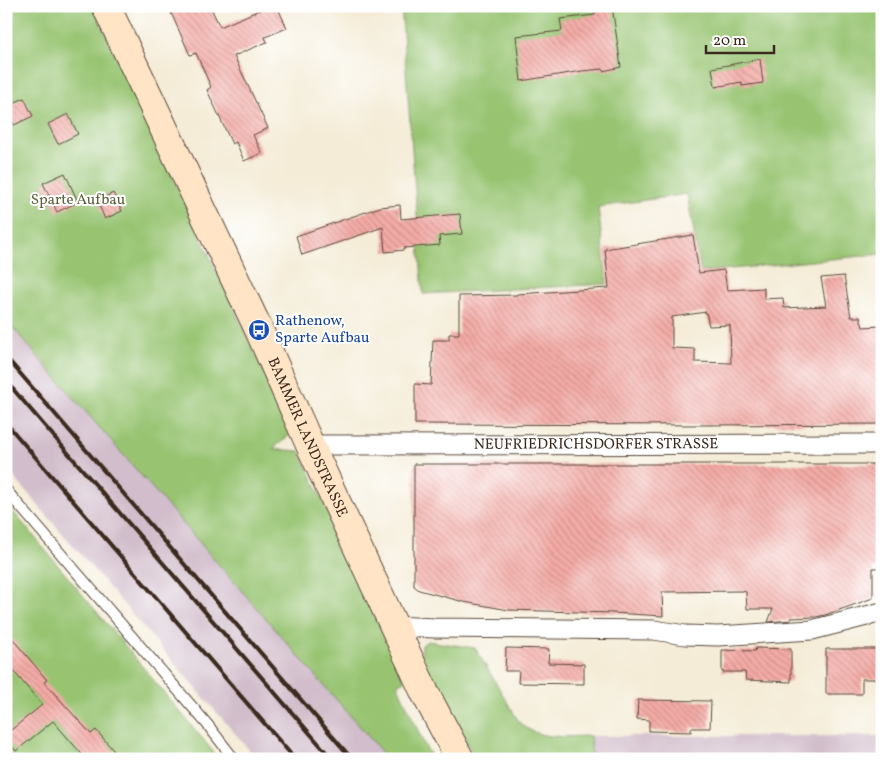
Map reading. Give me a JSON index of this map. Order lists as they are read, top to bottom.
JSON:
{
  "streets": {
    "main road": ["BAMMER LANDSTRASSE"],
    "street": ["NEUFRIEDRICHSDORFER STRASSE"]
  },
  "crossings": [
    ["BAMMER LANDSTRASSE", "NEUFRIEDRICHSDORFER STRASSE"]
  ],
  "parks": ["Sparte Aufbau"],
  "places": {
    "bus stop": ["Rathenow, Sparte Aufbau"]
  },
  "scale_bar": "20 m"
}
